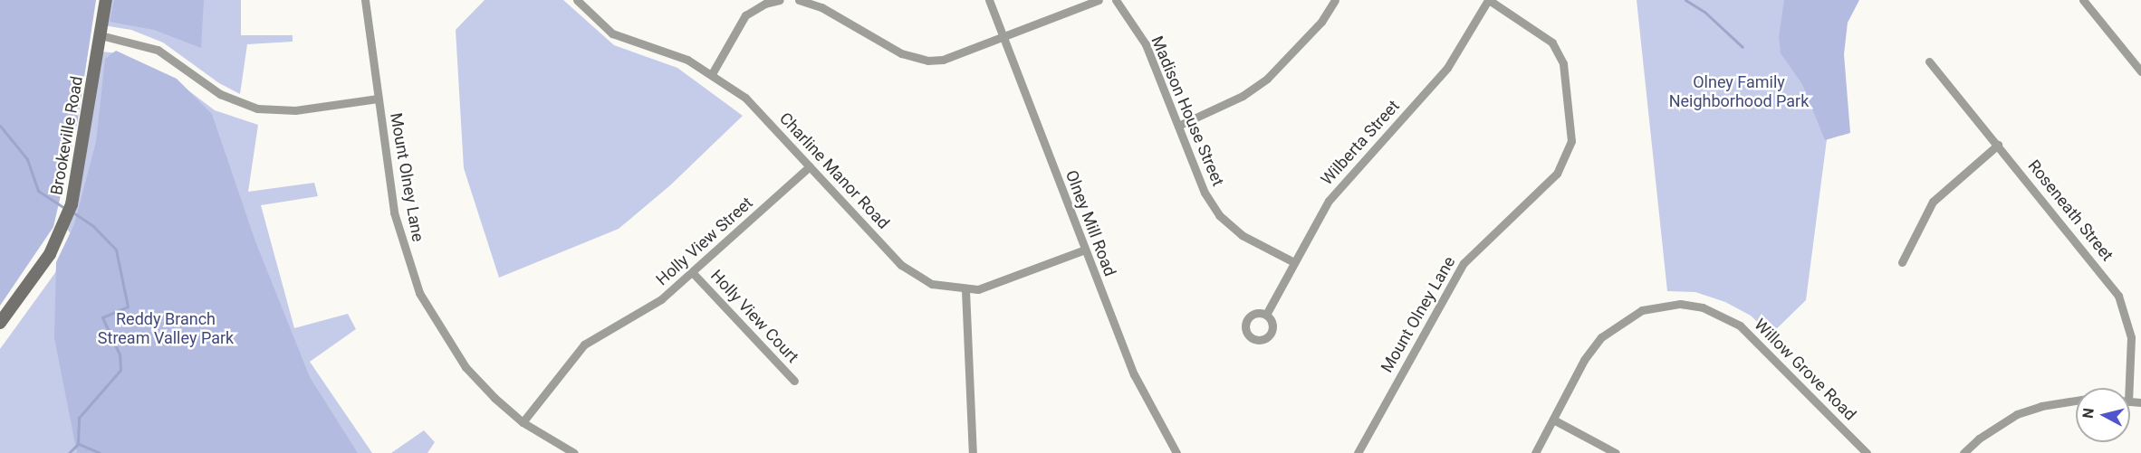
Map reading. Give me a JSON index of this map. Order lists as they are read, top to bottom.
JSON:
{
  "streets": {
    "street": [
      "Madison House Street",
      "Brookeville Road",
      "Wilberta Street",
      "Charline Manor Road",
      "Mount Olney Lane",
      "Roseneath Street",
      "Olney Mill Road",
      "Holly View Street",
      "Holly View Court",
      "Willow Grove Road"
    ]
  },
  "crossings": [
    ["Madison House Street", "Wilberta Street"],
    ["Wilberta Street", "Mount Olney Lane"],
    ["Charline Manor Road", "Olney Mill Road"],
    ["Charline Manor Road", "Holly View Street"],
    ["Mount Olney Lane", "Holly View Street"],
    ["Holly View Street", "Holly View Court"]
  ],
  "parks": ["Olney Family Neighborhood Park", "Reddy Branch Stream Valley Park"],
  "north": "left"
}
